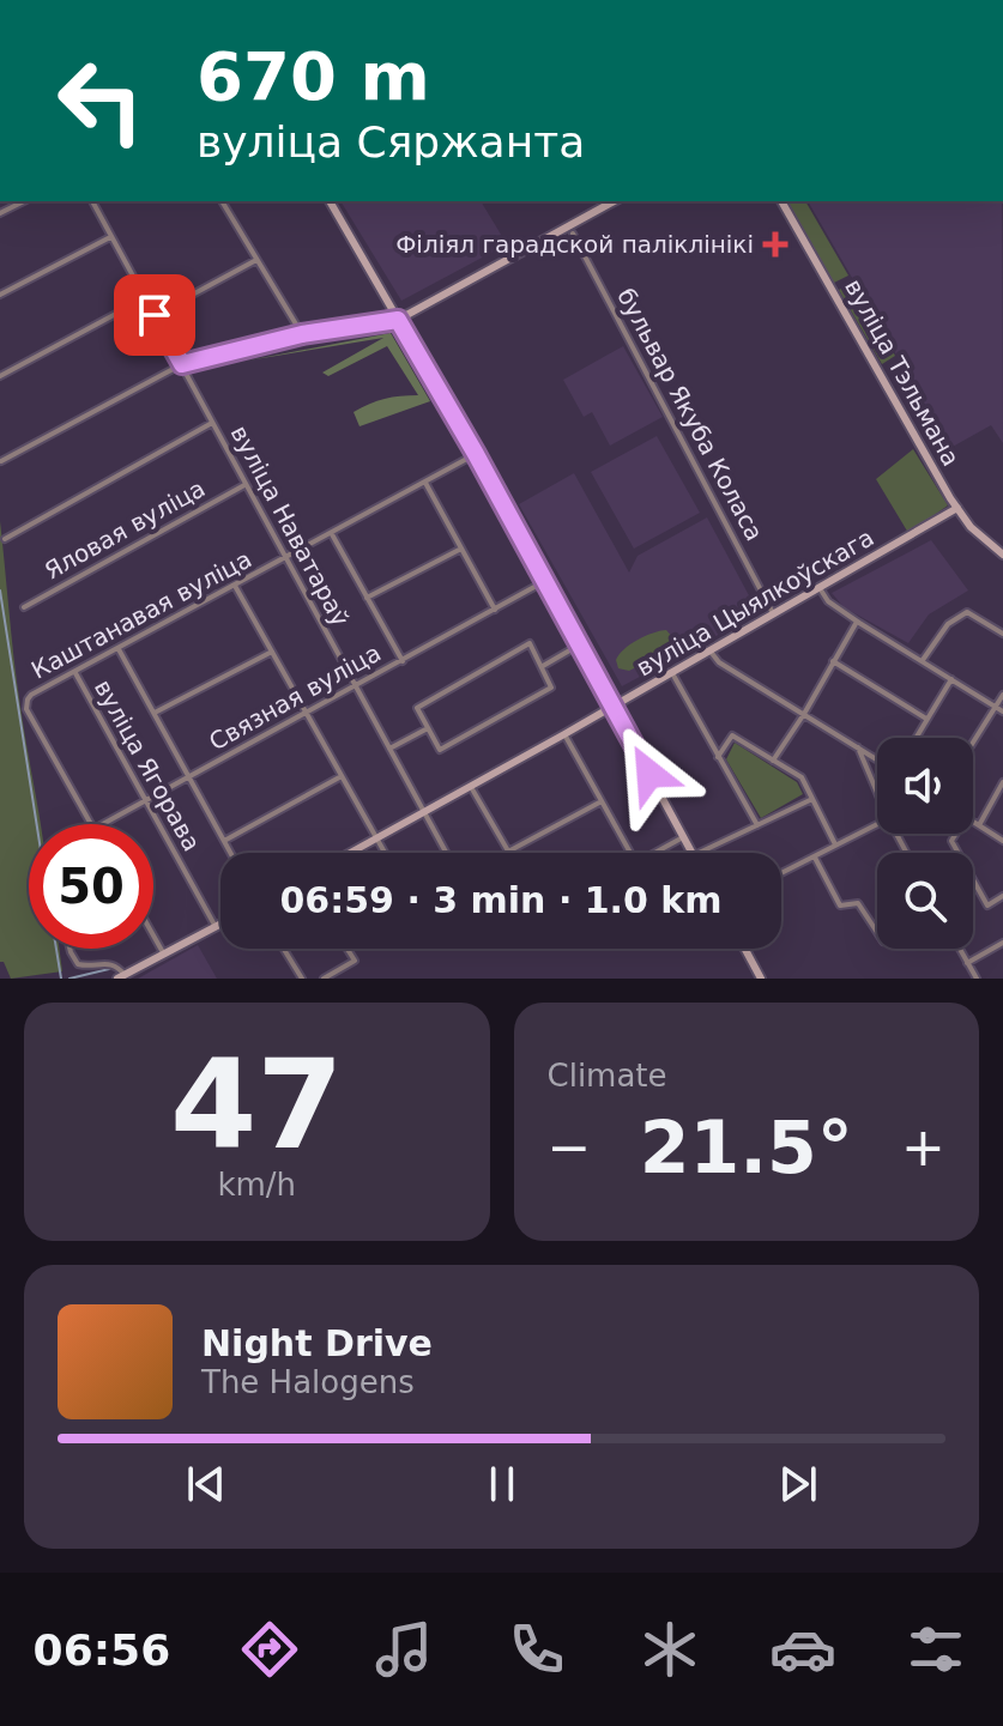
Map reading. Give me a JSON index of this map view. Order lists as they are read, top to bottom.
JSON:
{
  "streets": {
    "main road": ["вуліца Тэльмана", "вуліца Цыялкоўскага"],
    "street": [
      "бульвар Якуба Коласа",
      "вуліца Наватараў",
      "Яловая вуліца",
      "Каштанавая вуліца",
      "Связная вуліца",
      "вуліца Ягорава"
    ]
  },
  "crossings": [
    ["вуліца Тэльмана", "вуліца Цыялкоўскага"],
    ["бульвар Якуба Коласа", "вуліца Цыялкоўскага"],
    ["вуліца Наватараў", "Яловая вуліца"],
    ["вуліца Наватараў", "вуліца Цыялкоўскага"],
    ["вуліца Наватараў", "Каштанавая вуліца"],
    ["вуліца Наватараў", "Связная вуліца"],
    ["Каштанавая вуліца", "вуліца Ягорава"],
    ["Связная вуліца", "вуліца Ягорава"]
  ],
  "places": {
    "health": ["Філіял гарадской паліклінікі"]
  },
  "page": {
    "turn": ["670 m", "вуліца Сяржанта"],
    "limit": "50",
    "trip": "06:59 · 3 min · 1.0 km",
    "tile": [
      ["47", "km/h"],
      "Climate"
    ],
    "heat": ["−", "21.5°", "+"],
    "song": ["Night Drive", "The Halogens"],
    "tabs": "06:56"
  }
}
